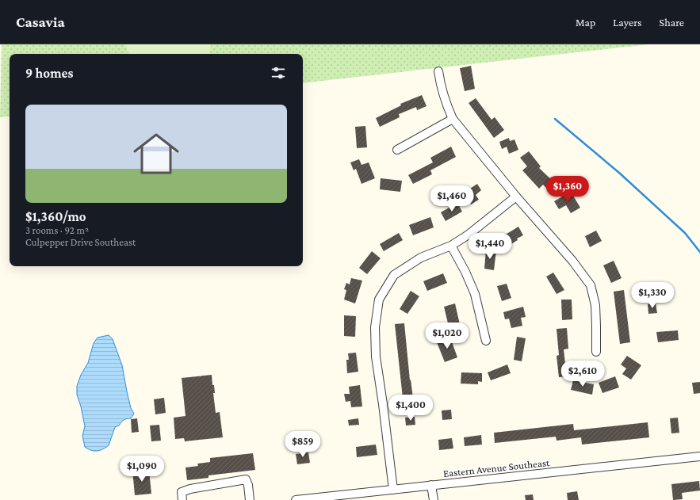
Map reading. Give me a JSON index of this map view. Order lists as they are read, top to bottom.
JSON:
{
  "streets": {
    "street": ["Eastern Avenue Southeast"]
  },
  "page": {
    "header": "Casavia",
    "nav": ["Map", "Layers", "Share"],
    "heading": "9 homes",
    "list": [
      {
        "name": "$1,360/mo",
        "note": "3 rooms · 92 m² · Culpepper Drive Southeast"
      }
    ],
    "price": [
      "$1,360",
      "$1,460",
      "$1,440",
      "$1,330",
      "$1,020",
      "$2,610",
      "$1,400",
      "$859",
      "$1,090"
    ]
  }
}
